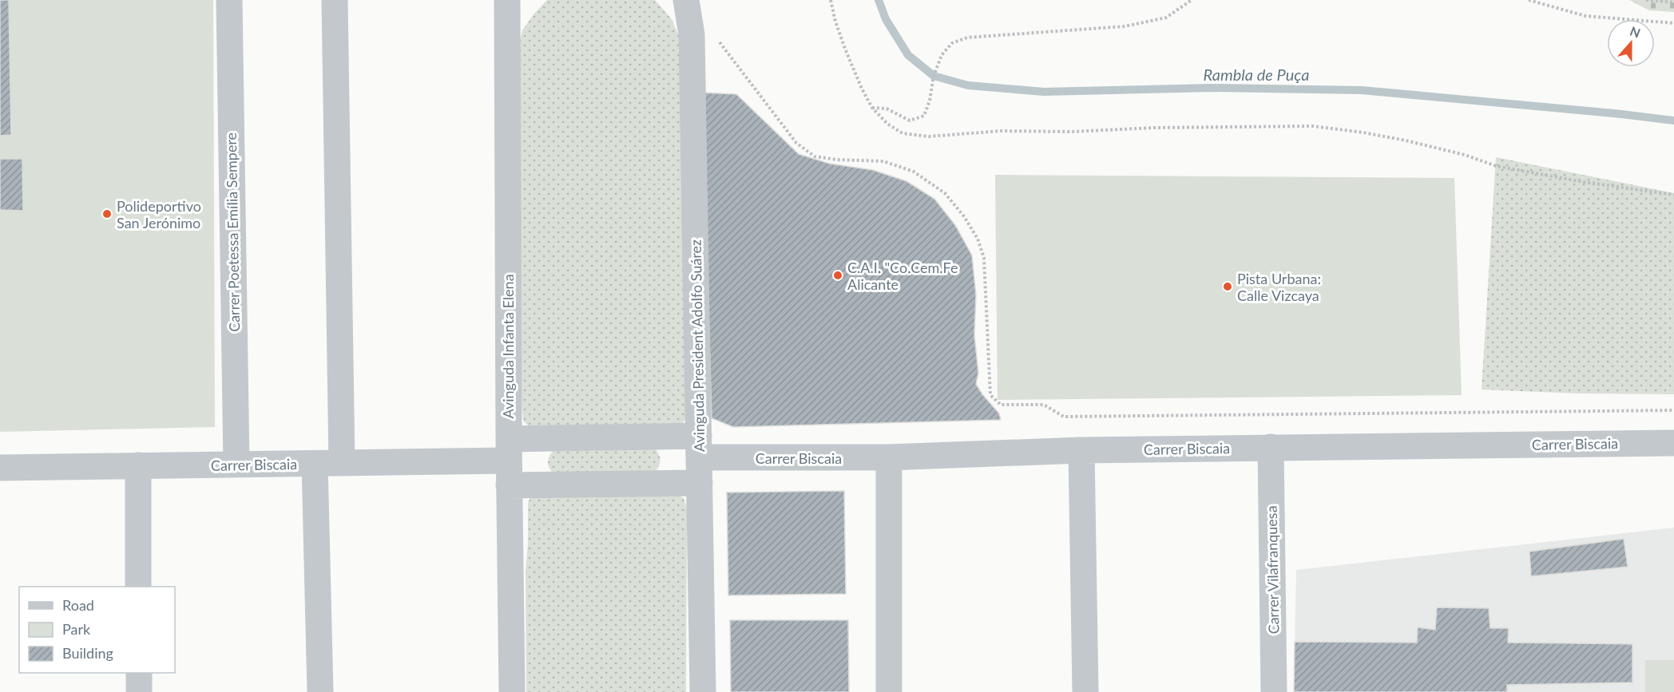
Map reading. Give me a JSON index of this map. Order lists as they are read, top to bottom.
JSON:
{
  "streets": {
    "street": [
      "Carrer Poetessa Emília Sempere",
      "Avinguda President Adolfo Suárez",
      "Avinguda Infanta Elena",
      "Carrer Biscaia",
      "Carrer Vilafranquesa"
    ]
  },
  "crossings": [
    ["Carrer Poetessa Emília Sempere", "Carrer Biscaia"],
    ["Avinguda President Adolfo Suárez", "Carrer Biscaia"],
    ["Avinguda Infanta Elena", "Carrer Biscaia"],
    ["Carrer Biscaia", "Carrer Vilafranquesa"]
  ],
  "water": ["Rambla de Puça"],
  "places": ["Polideportivo San Jerónimo", "C.A.I. \"Co.Cem.Fe Alicante", "Pista Urbana: Calle Vizcaya"],
  "legend": ["Road", "Park", "Building"],
  "north": "top"
}
